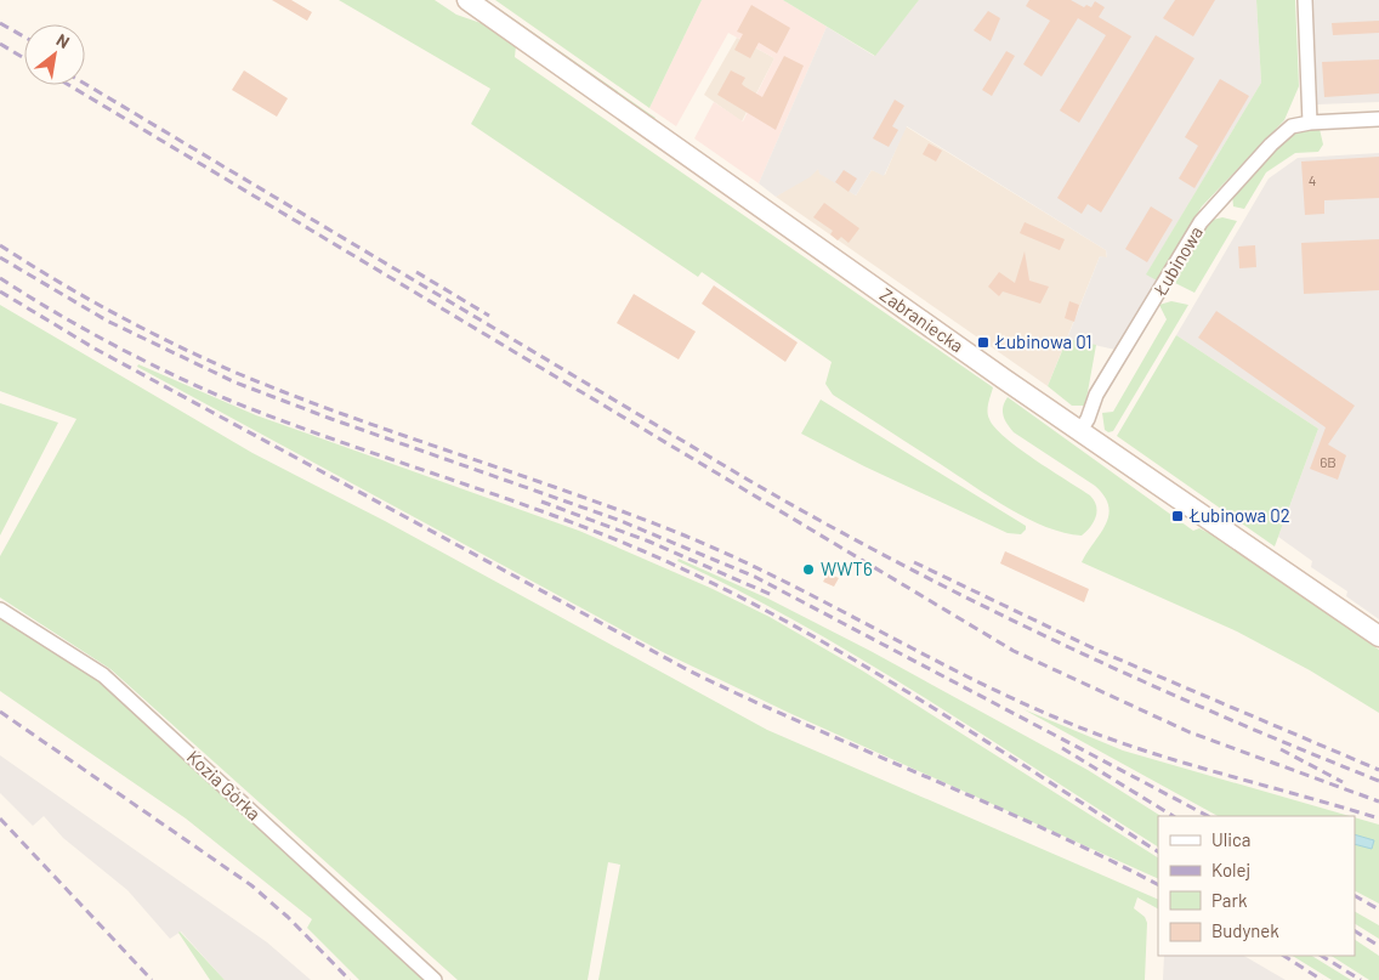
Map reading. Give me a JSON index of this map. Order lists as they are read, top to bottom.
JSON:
{
  "streets": {
    "main road": ["Zabraniecka"],
    "street": ["Łubinowa", "Kozia Górka"]
  },
  "crossings": [
    ["Łubinowa", "Zabraniecka"]
  ],
  "places": {
    "transit": ["Łubinowa 01", "Łubinowa 02"],
    "other": ["WWT6"]
  },
  "house_numbers": ["4", "6B"],
  "legend": [
    "Ulica",
    "Kolej",
    "Park",
    "Budynek"
  ],
  "north": "top right"
}
